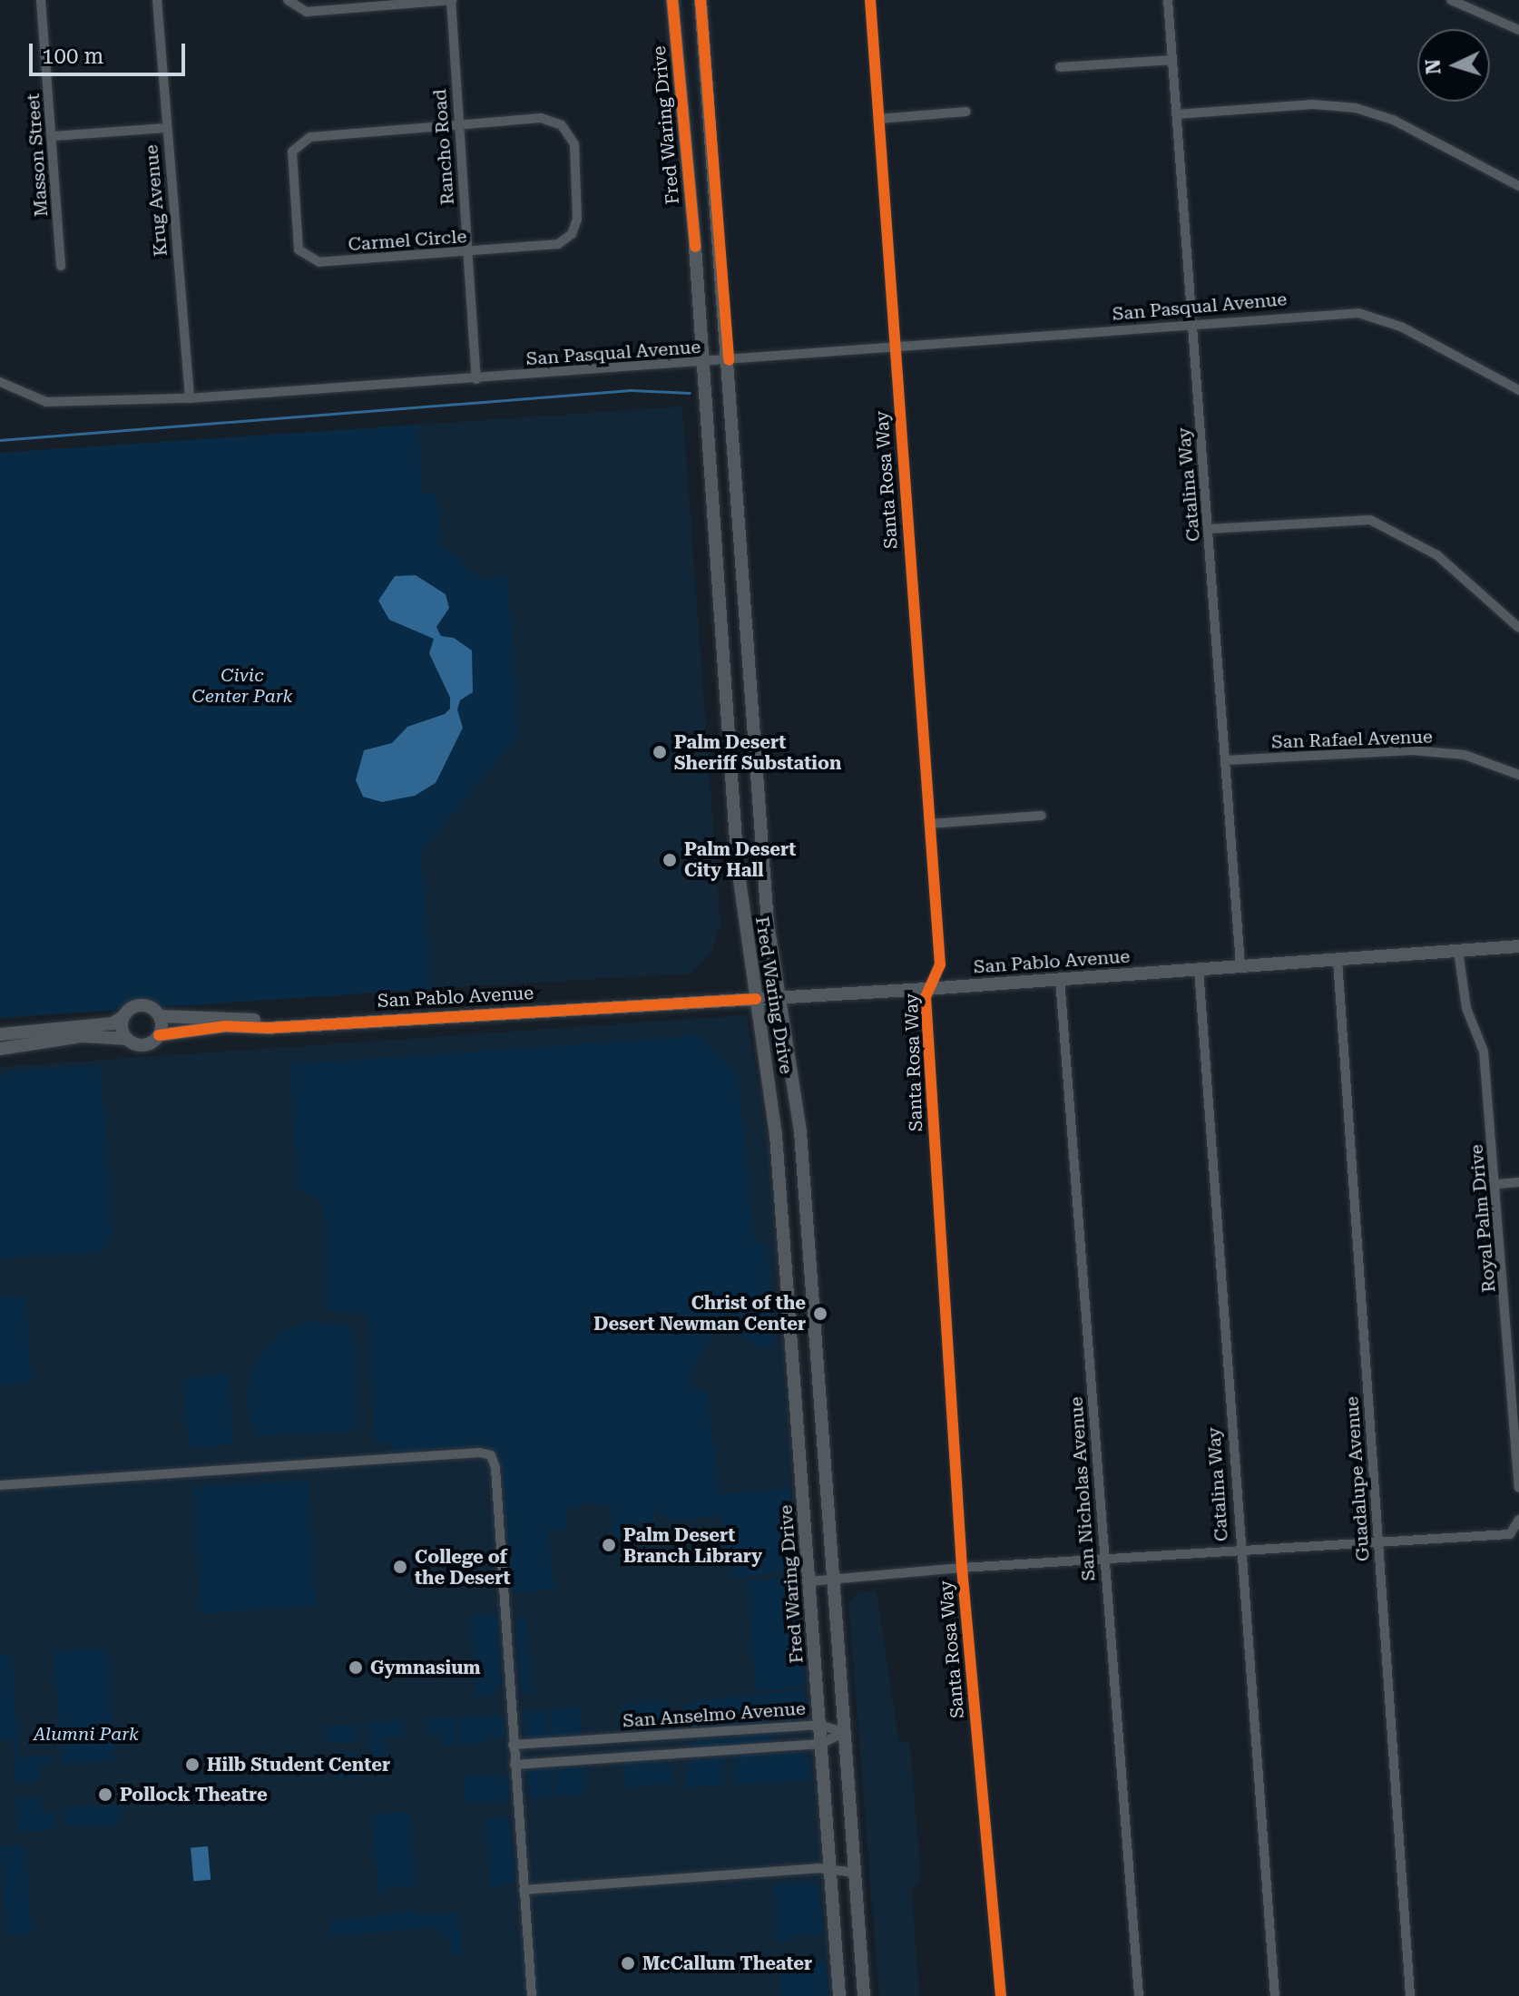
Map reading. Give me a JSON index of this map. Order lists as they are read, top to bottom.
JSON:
{
  "streets": {
    "main road": ["Fred Waring Drive", "San Pablo Avenue"],
    "street": [
      "Rancho Road",
      "Masson Street",
      "Krug Avenue",
      "Carmel Circle",
      "San Pasqual Avenue",
      "Santa Rosa Way",
      "Catalina Way",
      "San Rafael Avenue",
      "Royal Palm Drive",
      "Guadalupe Avenue",
      "San Nicholas Avenue",
      "San Anselmo Avenue"
    ]
  },
  "crossings": [
    ["Fred Waring Drive", "San Pasqual Avenue"],
    ["Fred Waring Drive", "San Pablo Avenue"],
    ["Fred Waring Drive", "San Anselmo Avenue"],
    ["Rancho Road", "Carmel Circle"],
    ["Rancho Road", "San Pasqual Avenue"],
    ["Krug Avenue", "San Pasqual Avenue"],
    ["San Pasqual Avenue", "Santa Rosa Way"],
    ["San Pasqual Avenue", "Catalina Way"],
    ["Santa Rosa Way", "San Pablo Avenue"],
    ["Catalina Way", "San Rafael Avenue"],
    ["Catalina Way", "San Pablo Avenue"],
    ["San Pablo Avenue", "Royal Palm Drive"],
    ["San Pablo Avenue", "Guadalupe Avenue"],
    ["San Pablo Avenue", "San Nicholas Avenue"]
  ],
  "parks": ["Civic Center Park", "Alumni Park"],
  "places": [
    "Palm Desert Sheriff Substation",
    "Palm Desert City Hall",
    "Christ of the Desert Newman Center",
    "Palm Desert Branch Library",
    "College of the Desert",
    "Gymnasium",
    "Hilb Student Center",
    "Pollock Theatre",
    "McCallum Theater"
  ],
  "scale_bar": "100 m",
  "north": "left"
}
